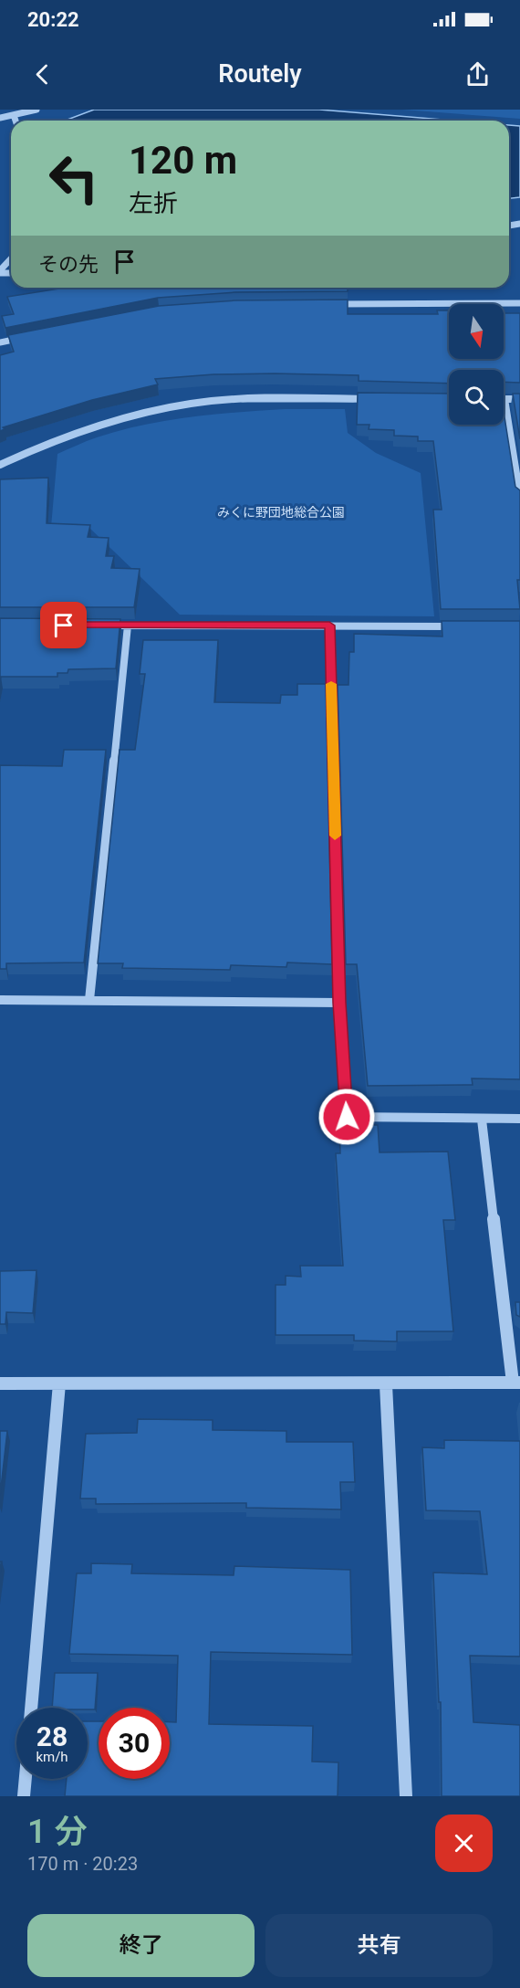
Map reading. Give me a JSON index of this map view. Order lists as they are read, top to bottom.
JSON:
{
  "parks": ["みくに野団地総合公園"],
  "north": "bottom",
  "page": {
    "status": "20:22",
    "header": "Routely",
    "turn": ["120 m", "左折"],
    "then": "その先",
    "speed": "28 km/h",
    "limit": "30",
    "heading": ["1 分", "170 m · 20:23"],
    "buttons": ["終了", "共有"]
  }
}
